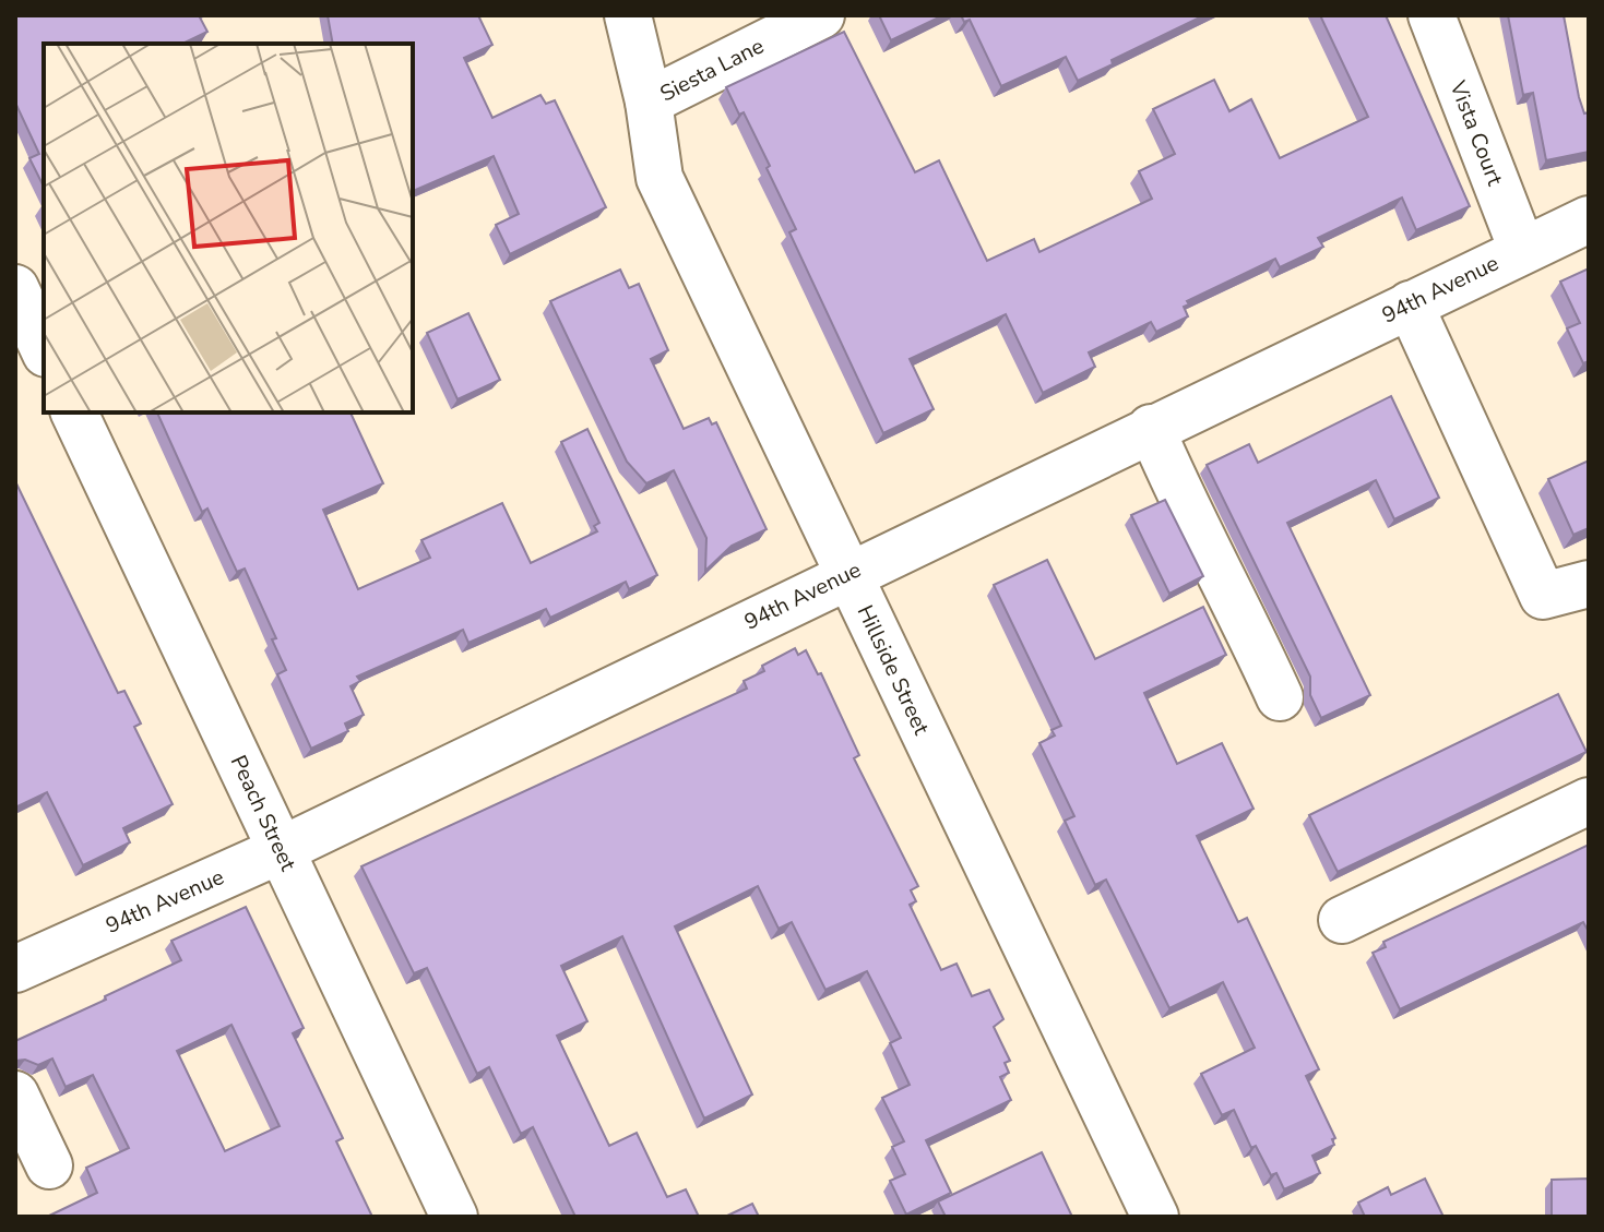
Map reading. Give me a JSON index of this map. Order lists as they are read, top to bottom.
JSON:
{
  "streets": {
    "street": [
      "Siesta Lane",
      "Vista Court",
      "94th Avenue",
      "Hillside Street",
      "Peach Street"
    ]
  },
  "crossings": [
    ["Siesta Lane", "Hillside Street"],
    ["Vista Court", "94th Avenue"],
    ["94th Avenue", "Hillside Street"],
    ["94th Avenue", "Peach Street"]
  ]
}
